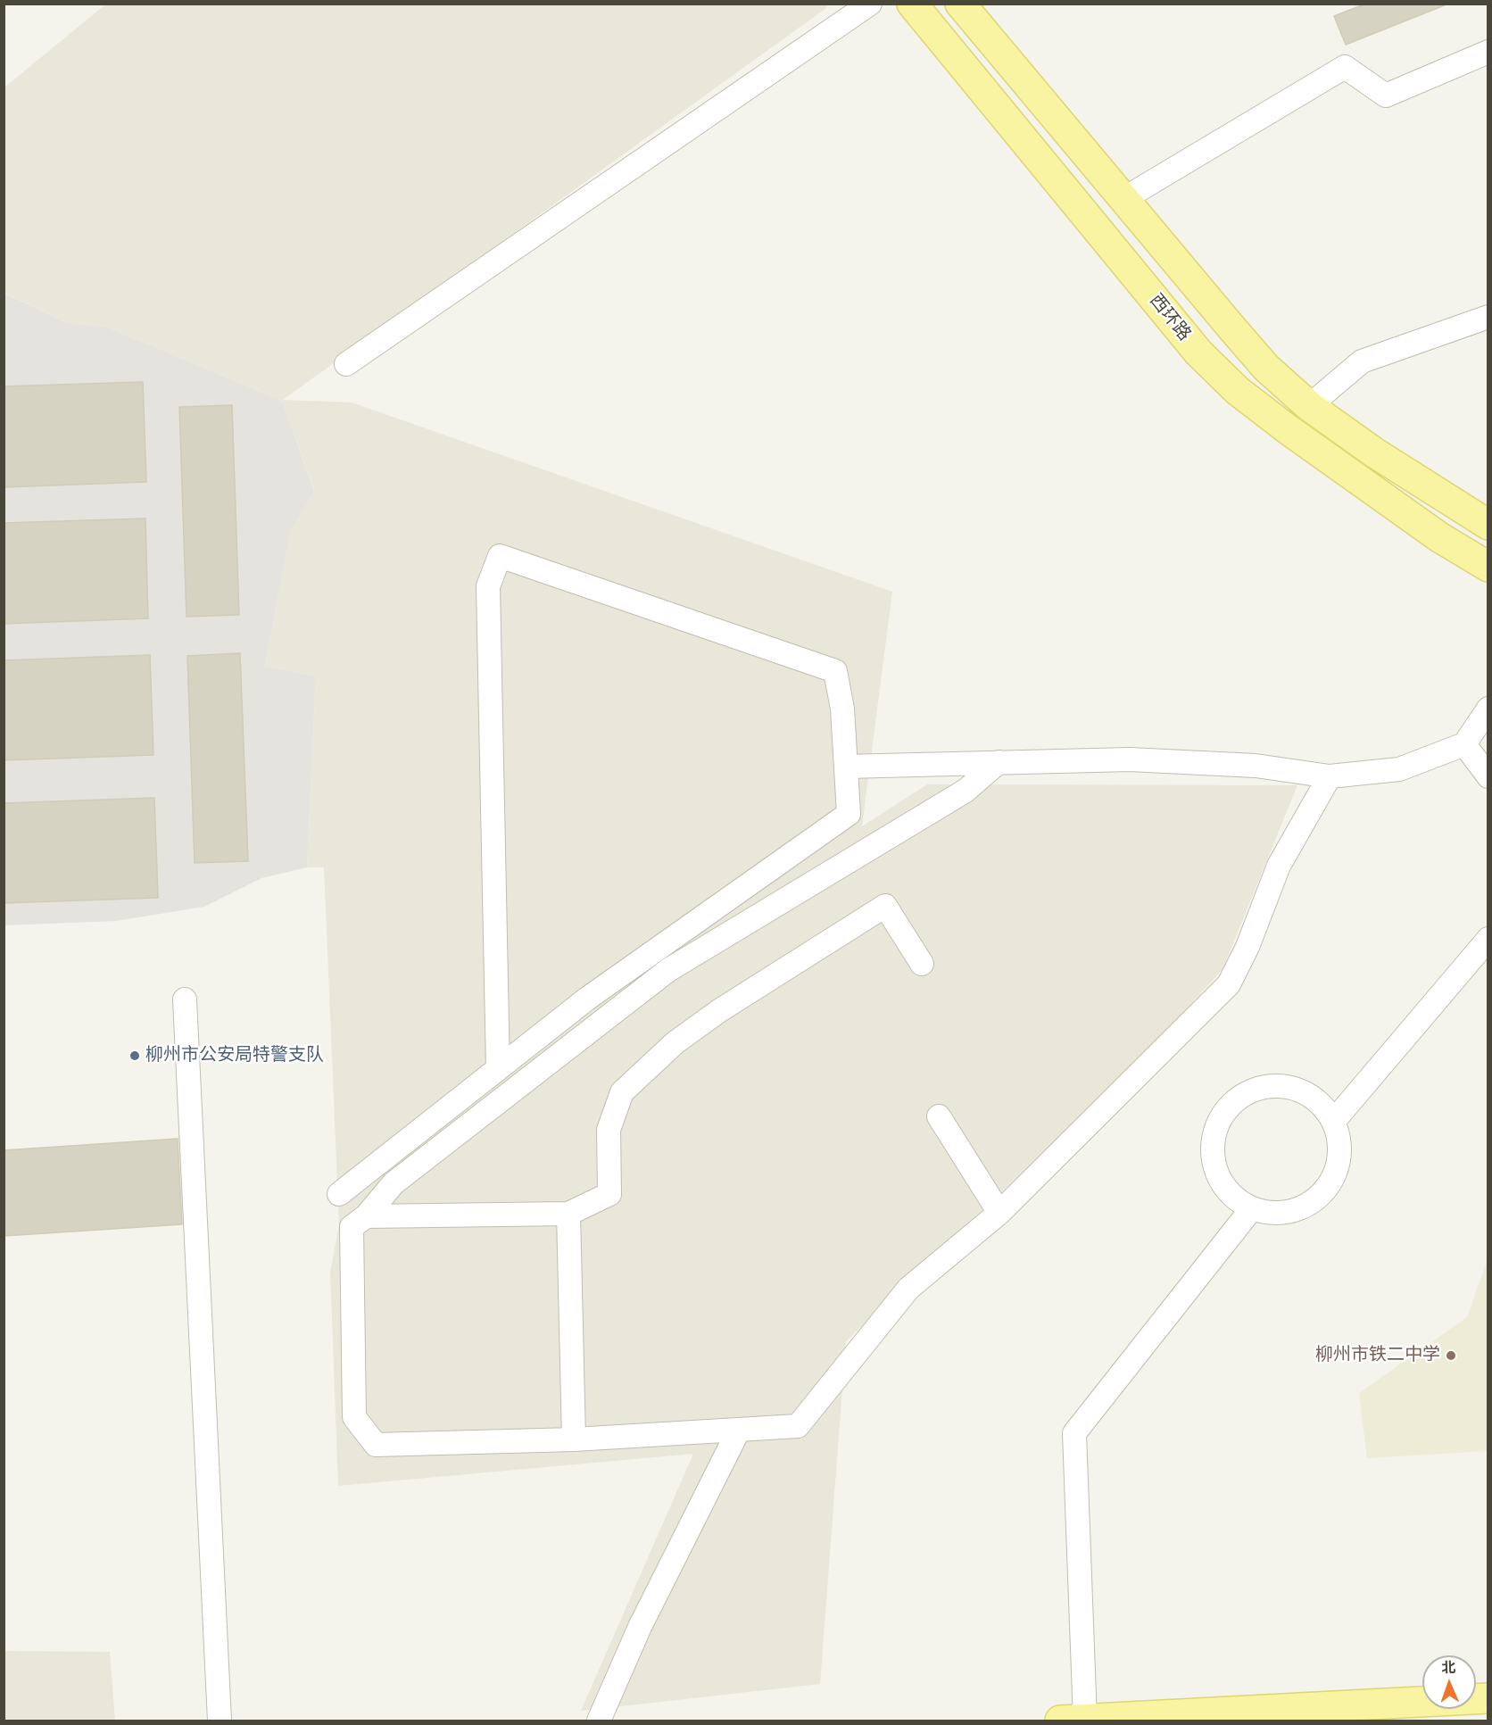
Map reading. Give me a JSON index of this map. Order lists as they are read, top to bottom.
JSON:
{
  "streets": {
    "main road": ["西环路"]
  },
  "places": ["柳州市公安局特警支队", "柳州市铁二中学"],
  "north": "top"
}
